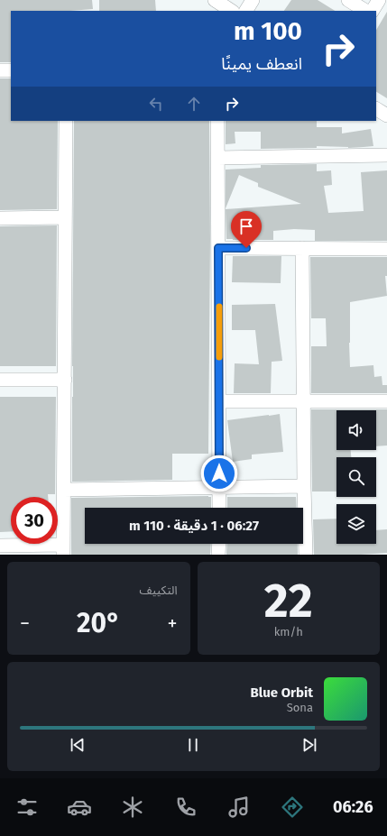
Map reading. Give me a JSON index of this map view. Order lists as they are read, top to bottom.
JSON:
{
  "page": {
    "turn": ["100 m", "انعطف يمينًا"],
    "limit": "30",
    "trip": "06:27 · 1 دقيقة · 110 m",
    "tile": [
      ["22", "km/h"],
      "التكييف"
    ],
    "heat": ["−", "20°", "+"],
    "song": ["Blue Orbit", "Sona"],
    "tabs": "06:26"
  }
}
